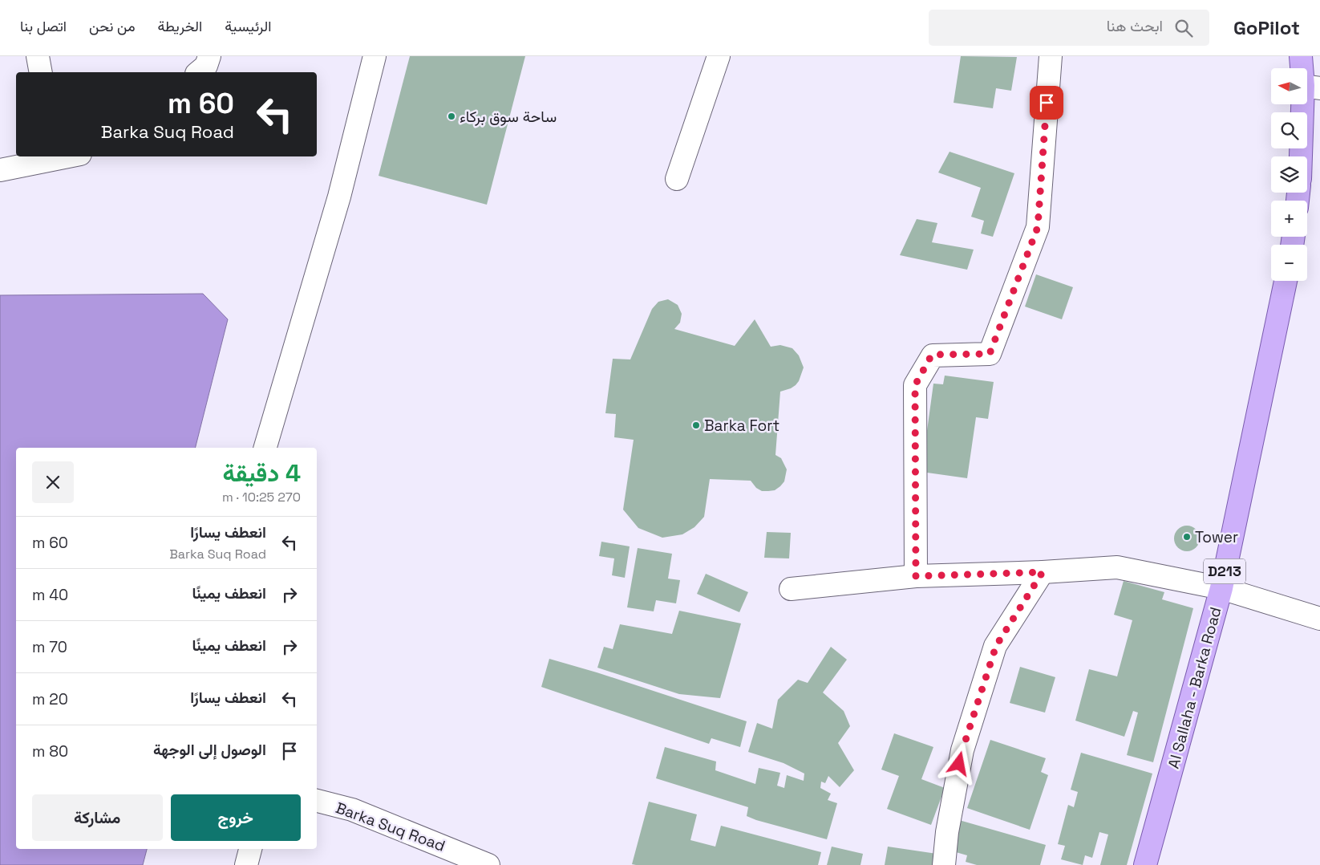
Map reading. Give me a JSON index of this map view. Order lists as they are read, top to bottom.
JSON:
{
  "streets": {
    "main road": ["D213", "Al Sallaha - Barka Road"],
    "street": ["Barka Suq Road"]
  },
  "places": ["ساحة سوق بركاء", "Barka Fort", "Tower"],
  "north": "left",
  "page": {
    "header": "GoPilot",
    "search": "ابحث هنا",
    "nav": [
      "الرئيسية",
      "الخريطة",
      "من نحن",
      "اتصل بنا"
    ],
    "map_buttons": ["+", "−"],
    "turn": ["60 m", "Barka Suq Road"],
    "heading": ["4 دقيقة", "270 m · 10:25"],
    "list": [
      {
        "name": "انعطف يسارًا",
        "note": "Barka Suq Road",
        "value": "60 m"
      },
      {
        "name": "انعطف يمينًا",
        "value": "40 m"
      },
      {
        "name": "انعطف يمينًا",
        "value": "70 m"
      },
      {
        "name": "انعطف يسارًا",
        "value": "20 m"
      },
      {
        "name": "الوصول إلى الوجهة",
        "value": "80 m"
      }
    ],
    "buttons": ["خروج", "مشاركة"]
  }
}
